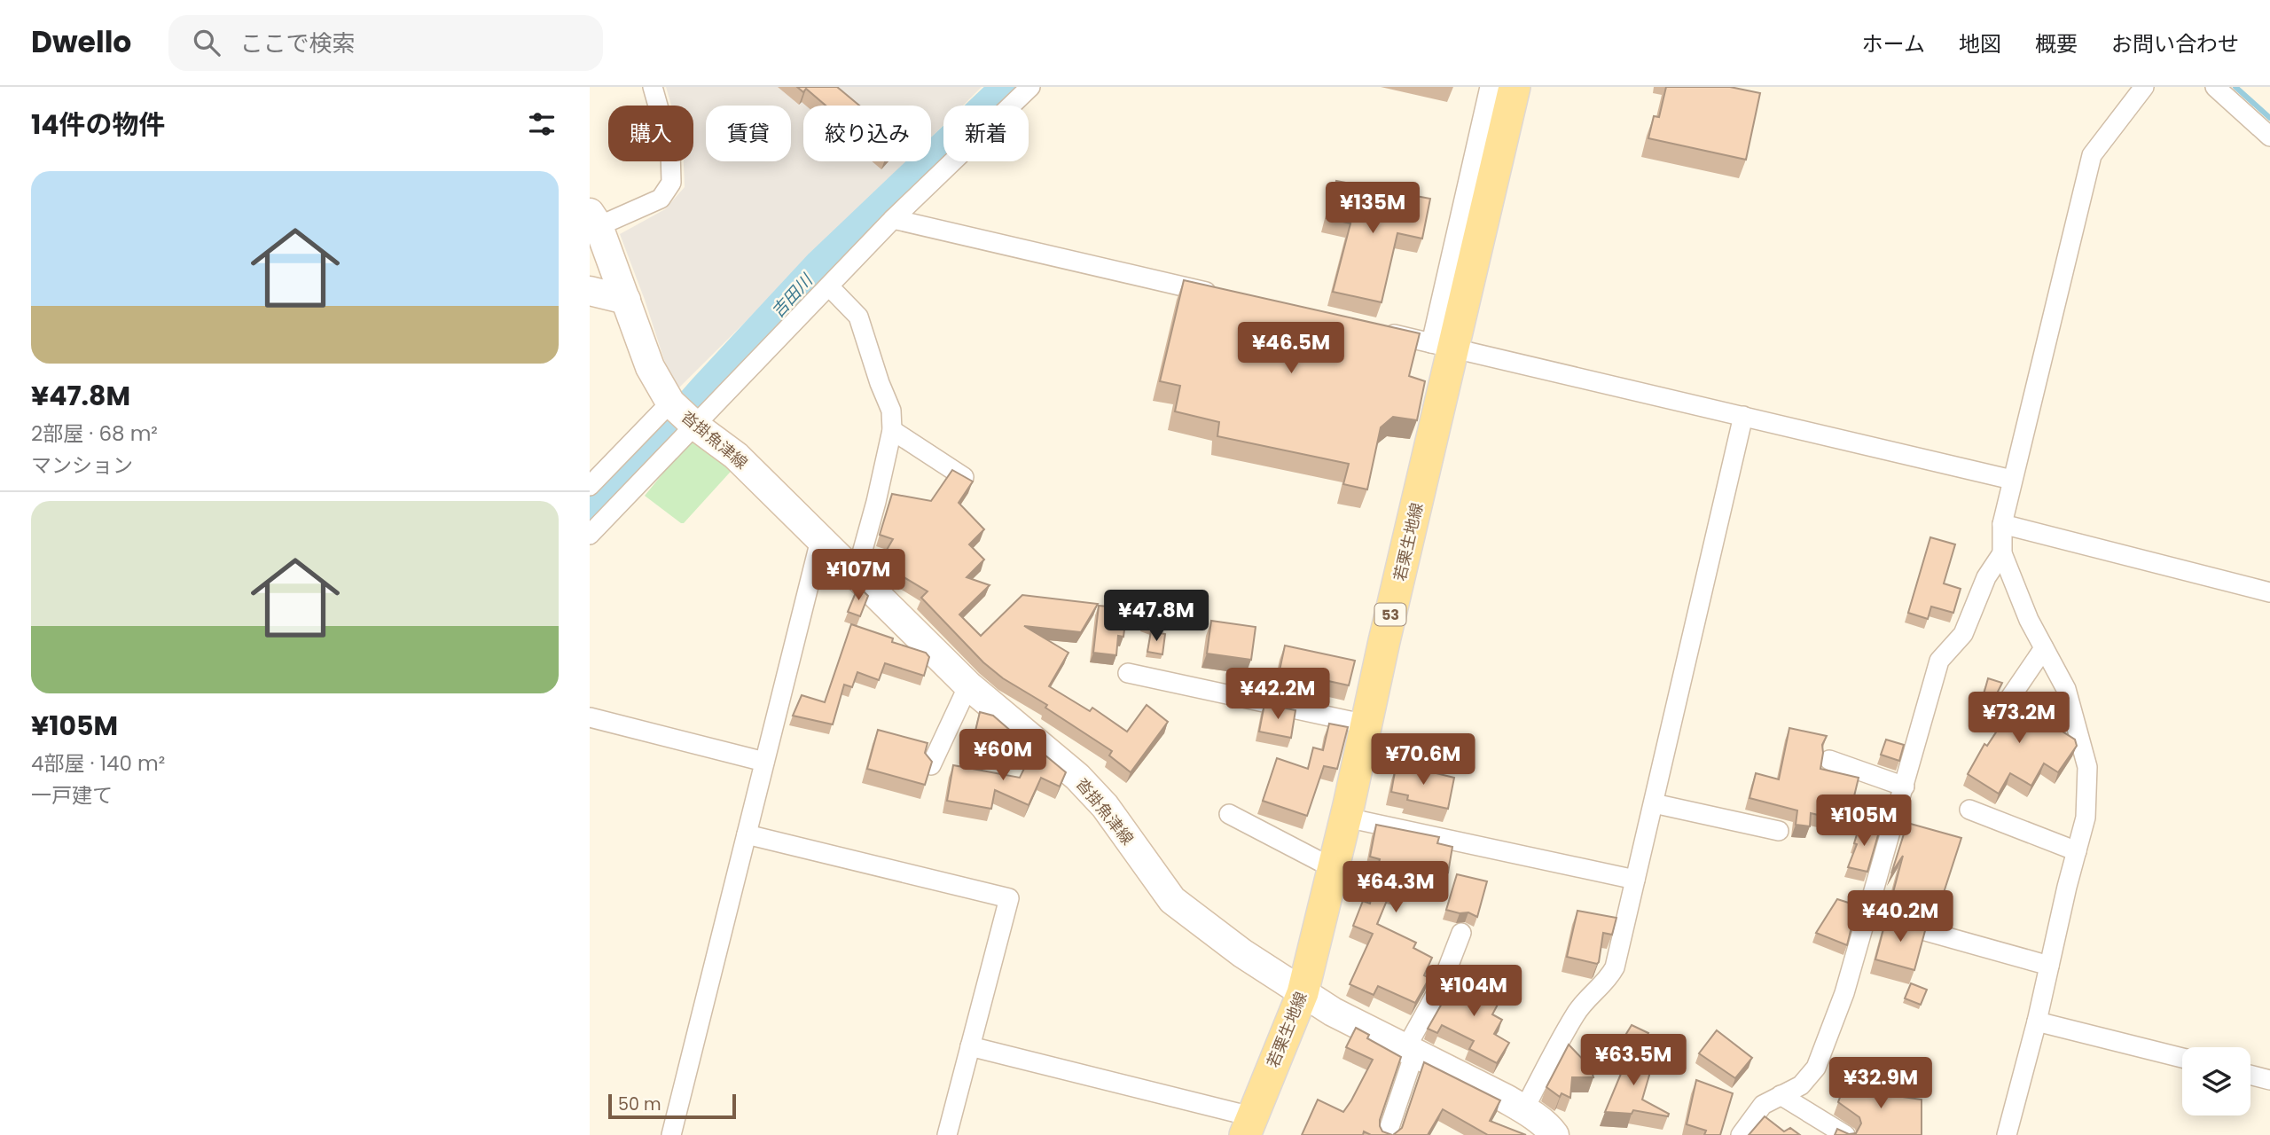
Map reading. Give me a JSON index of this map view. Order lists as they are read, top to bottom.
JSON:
{
  "streets": {
    "main road": ["沓掛魚津線", "若栗生地線", "53"]
  },
  "crossings": [
    ["沓掛魚津線", "若栗生地線"]
  ],
  "water": ["吉田川"],
  "scale_bar": "50 m",
  "page": {
    "header": "Dwello",
    "search": "ここで検索",
    "nav": [
      "ホーム",
      "地図",
      "概要",
      "お問い合わせ"
    ],
    "heading": "14件の物件",
    "chip": [
      "購入",
      "賃貸",
      "絞り込み",
      "新着"
    ],
    "list": [
      {
        "name": "¥47.8M",
        "note": "2部屋 · 68 m² · マンション"
      },
      {
        "name": "¥105M",
        "note": "4部屋 · 140 m² · 一戸建て"
      }
    ],
    "price": [
      "¥135M",
      "¥46.5M",
      "¥107M",
      "¥47.8M",
      "¥42.2M",
      "¥73.2M",
      "¥60M",
      "¥70.6M",
      "¥105M",
      "¥64.3M",
      "¥40.2M",
      "¥104M",
      "¥63.5M",
      "¥32.9M"
    ],
    "scale": "50 m"
  }
}
